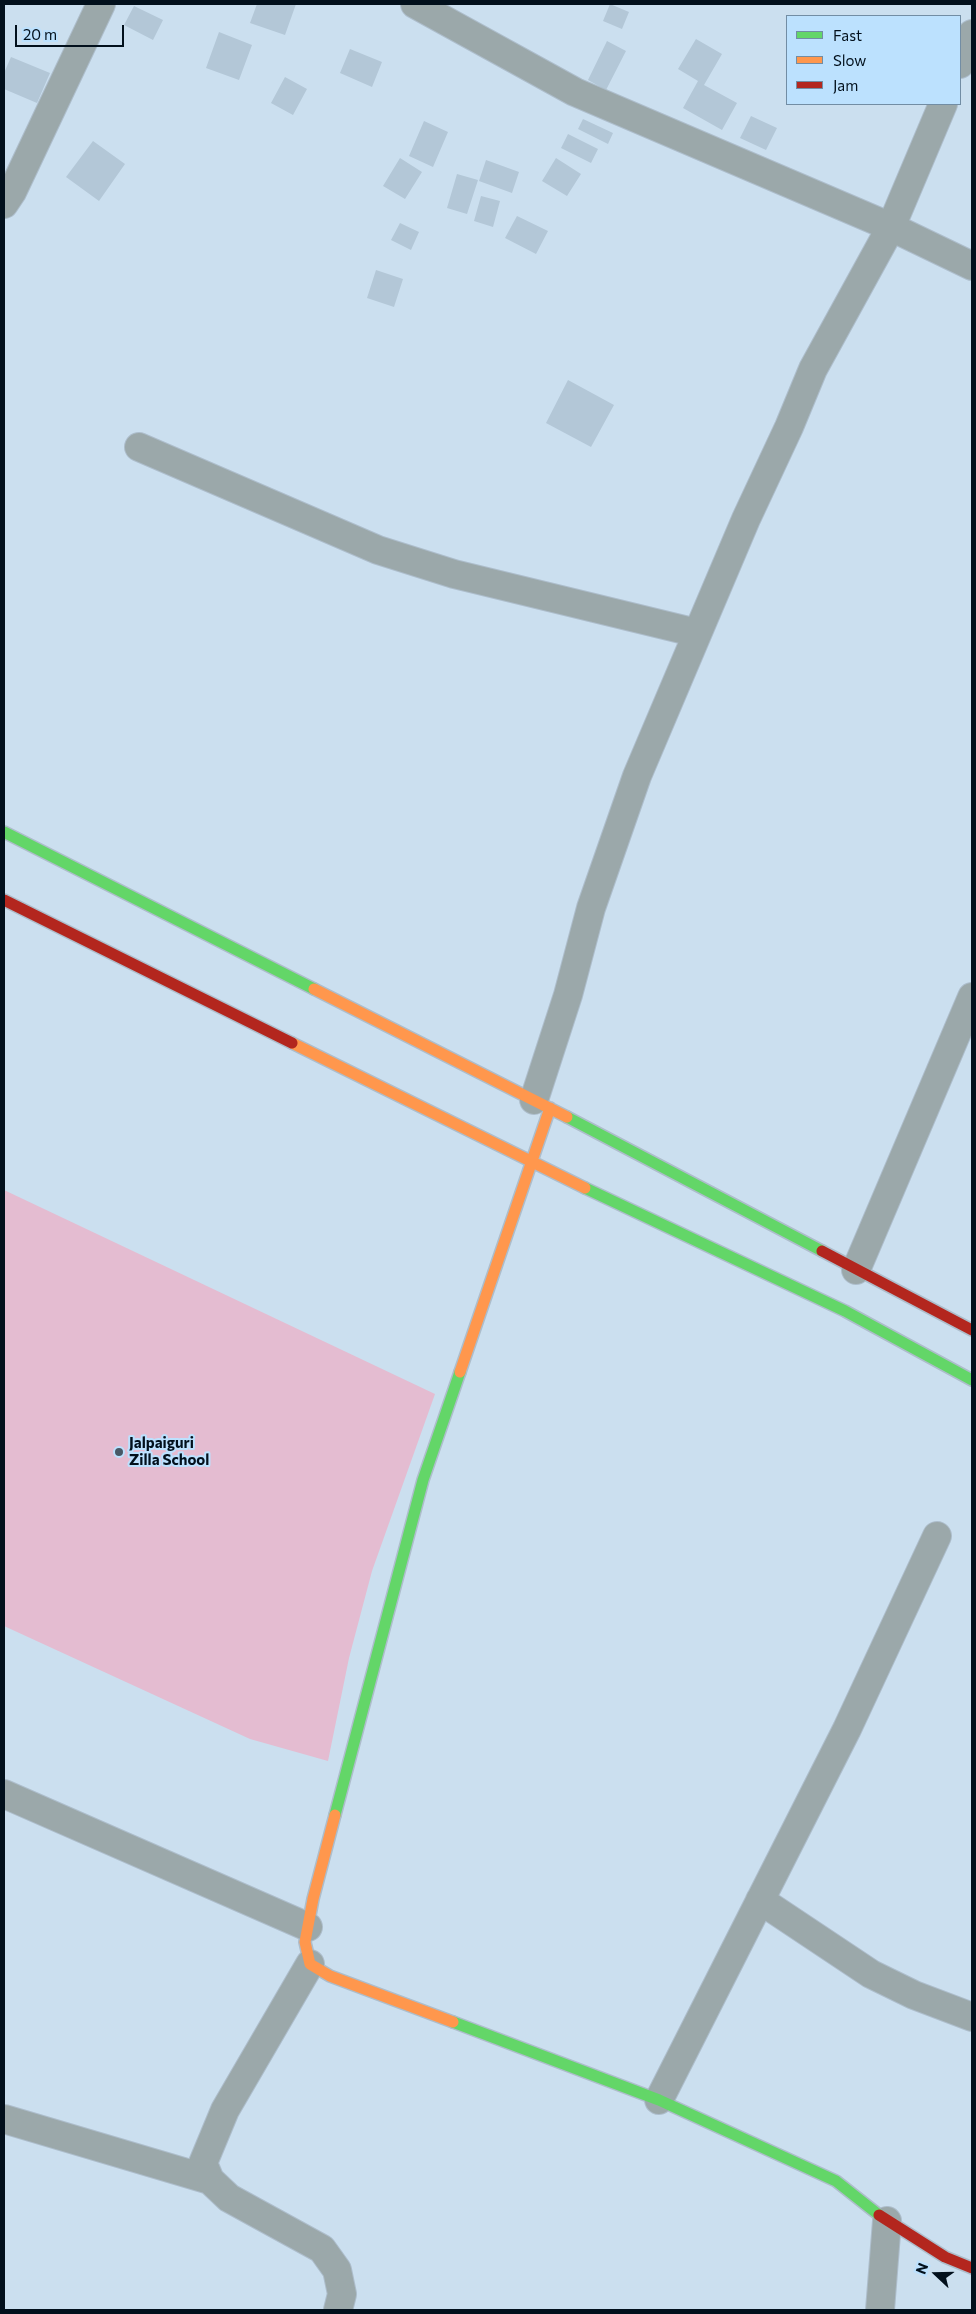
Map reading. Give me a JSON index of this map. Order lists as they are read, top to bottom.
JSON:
{
  "places": ["Jalpaiguri Zilla School"],
  "legend": ["Fast", "Slow", "Jam"],
  "scale_bar": "20 m",
  "north": "left"
}
